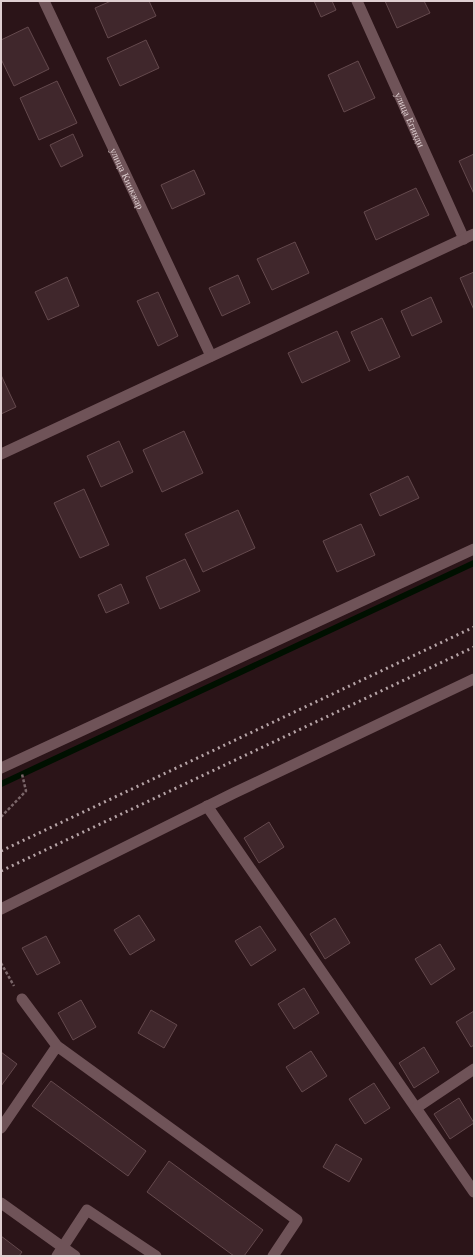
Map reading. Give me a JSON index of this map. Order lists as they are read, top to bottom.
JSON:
{
  "streets": {
    "street": ["улица Егинди", "улица Киикжар"]
  }
}
